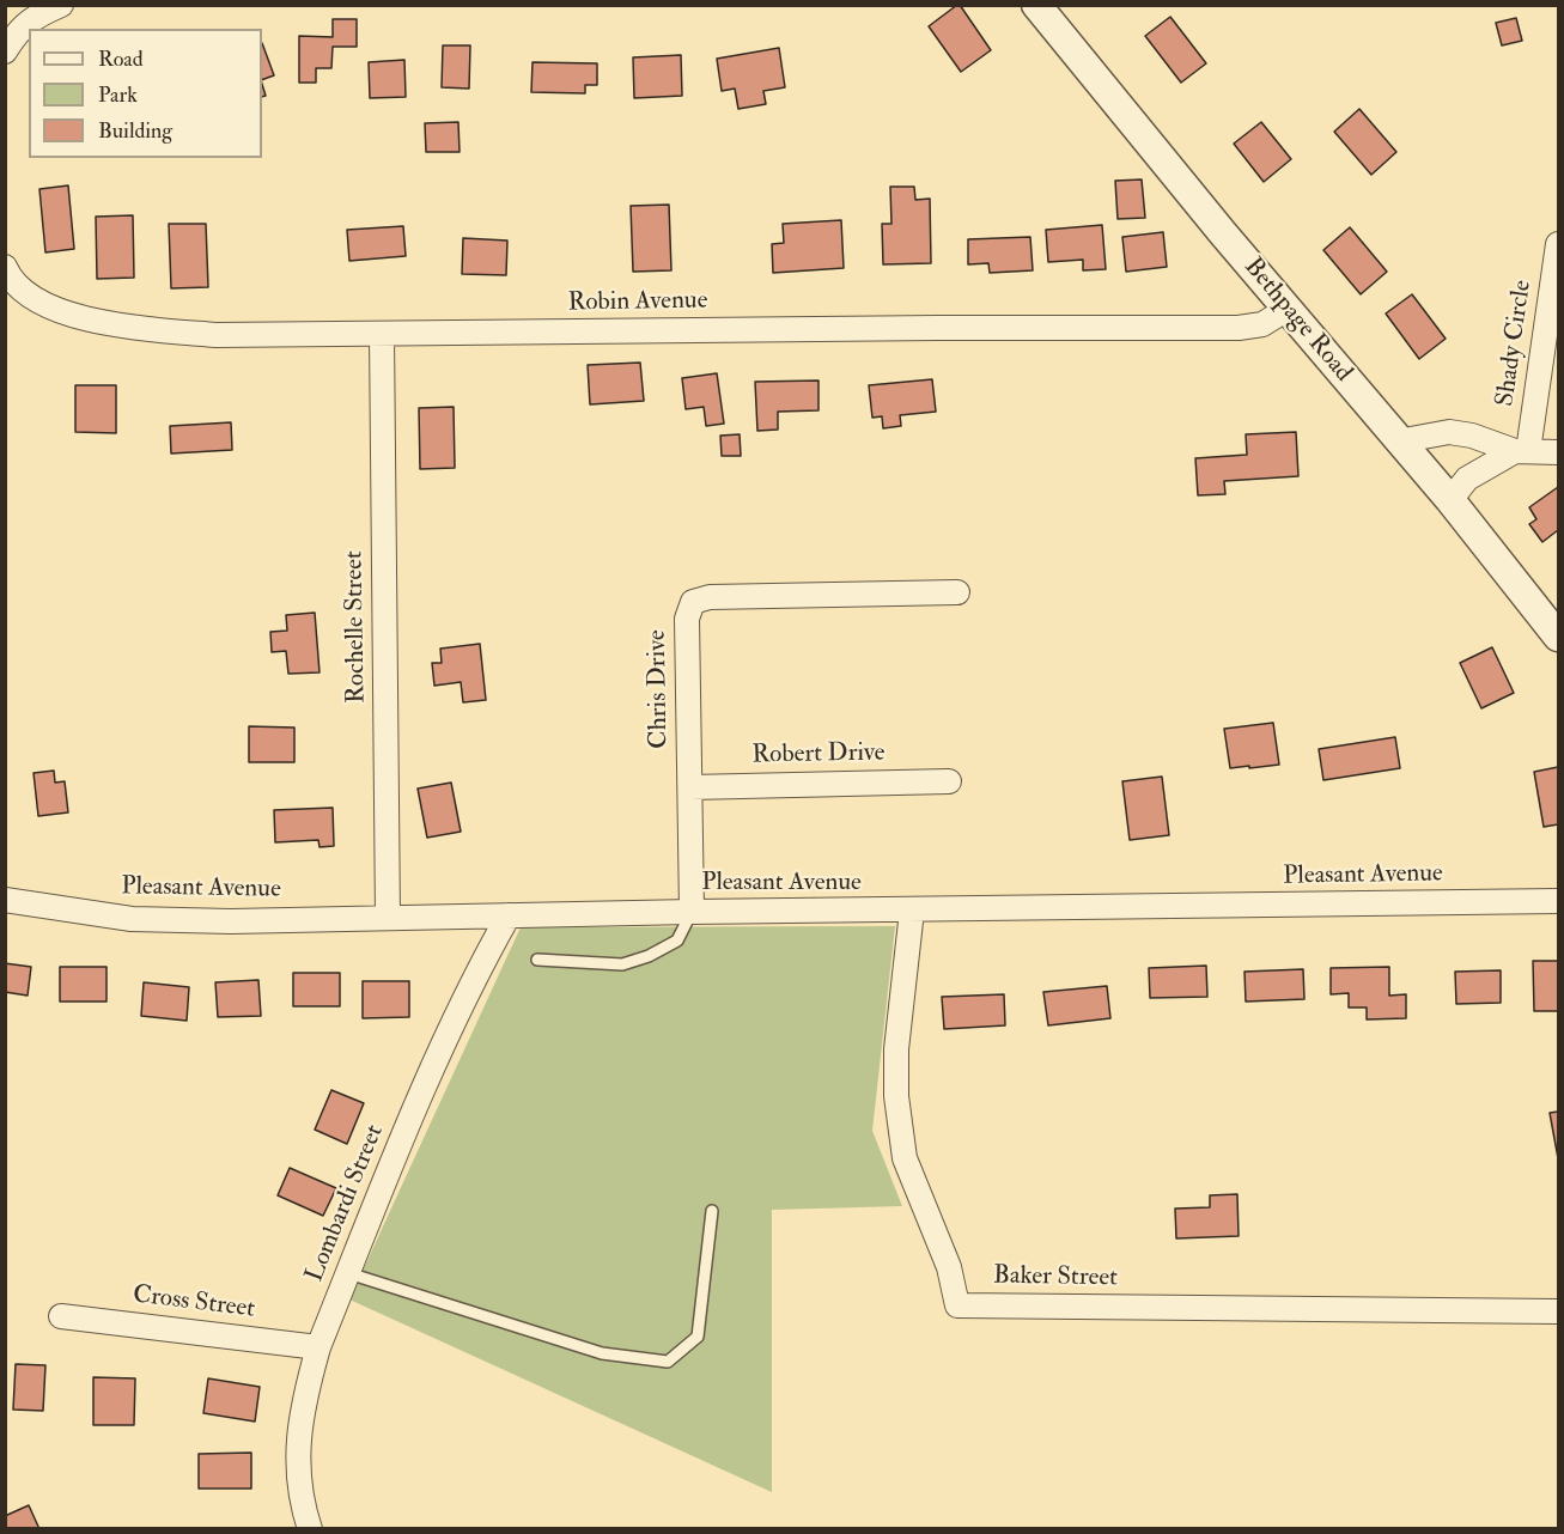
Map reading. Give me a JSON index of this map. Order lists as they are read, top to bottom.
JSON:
{
  "streets": {
    "street": [
      "Robin Avenue",
      "Bethpage Road",
      "Shady Circle",
      "Rochelle Street",
      "Chris Drive",
      "Robert Drive",
      "Pleasant Avenue",
      "Lombardi Street",
      "Baker Street",
      "Cross Street"
    ]
  },
  "crossings": [
    ["Robin Avenue", "Bethpage Road"],
    ["Robin Avenue", "Rochelle Street"],
    ["Rochelle Street", "Pleasant Avenue"],
    ["Chris Drive", "Robert Drive"],
    ["Chris Drive", "Pleasant Avenue"],
    ["Pleasant Avenue", "Lombardi Street"],
    ["Pleasant Avenue", "Baker Street"],
    ["Lombardi Street", "Cross Street"]
  ],
  "legend": ["Road", "Park", "Building"]
}
